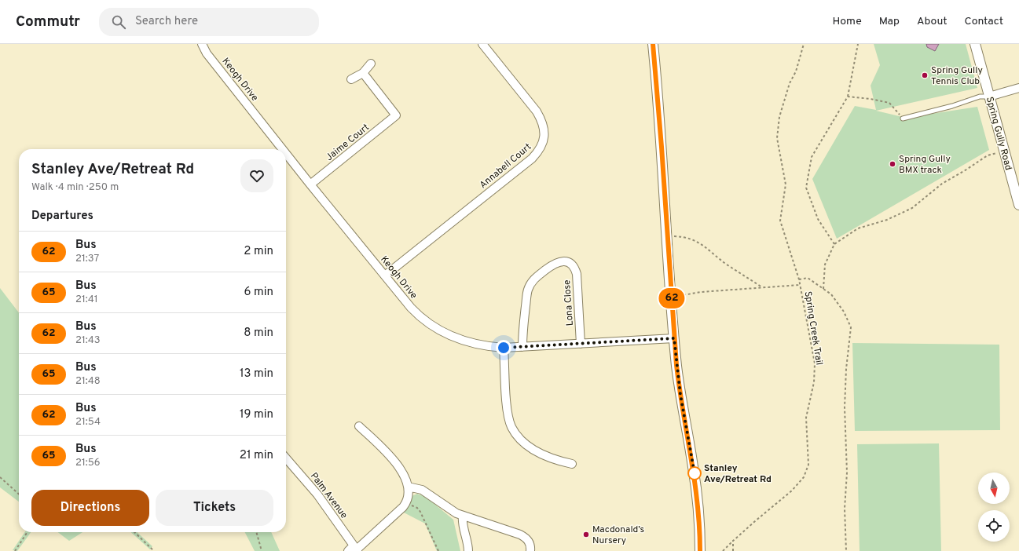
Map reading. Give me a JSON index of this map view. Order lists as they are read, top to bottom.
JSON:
{
  "streets": {
    "street": [
      "Keogh Drive",
      "Spring Gully Road",
      "Jaime Court",
      "Annabell Court",
      "Lona Close",
      "Palm Avenue"
    ],
    "path": ["Spring Creek Trail"]
  },
  "crossings": [
    ["Keogh Drive", "Jaime Court"],
    ["Keogh Drive", "Annabell Court"],
    ["Keogh Drive", "Lona Close"]
  ],
  "places": [
    "Spring Gully Tennis Club",
    "Spring Gully BMX track",
    "Stanley Ave/Retreat Rd",
    "Macdonald’s Nursery"
  ],
  "lines": ["bus line 62"],
  "north": "bottom",
  "page": {
    "header": "Commutr",
    "search": "Search here",
    "nav": [
      "Home",
      "Map",
      "About",
      "Contact"
    ],
    "on_map": "62",
    "heading": [
      ["Stanley Ave/Retreat Rd", "Walk · 4 min · 250 m"],
      "Departures"
    ],
    "list": [
      {
        "mark": "62",
        "name": "Bus",
        "note": "21:37",
        "value": "2 min"
      },
      {
        "mark": "65",
        "name": "Bus",
        "note": "21:41",
        "value": "6 min"
      },
      {
        "mark": "62",
        "name": "Bus",
        "note": "21:43",
        "value": "8 min"
      },
      {
        "mark": "65",
        "name": "Bus",
        "note": "21:48",
        "value": "13 min"
      },
      {
        "mark": "62",
        "name": "Bus",
        "note": "21:54",
        "value": "19 min"
      },
      {
        "mark": "65",
        "name": "Bus",
        "note": "21:56",
        "value": "21 min"
      }
    ],
    "buttons": ["Directions", "Tickets"]
  }
}
